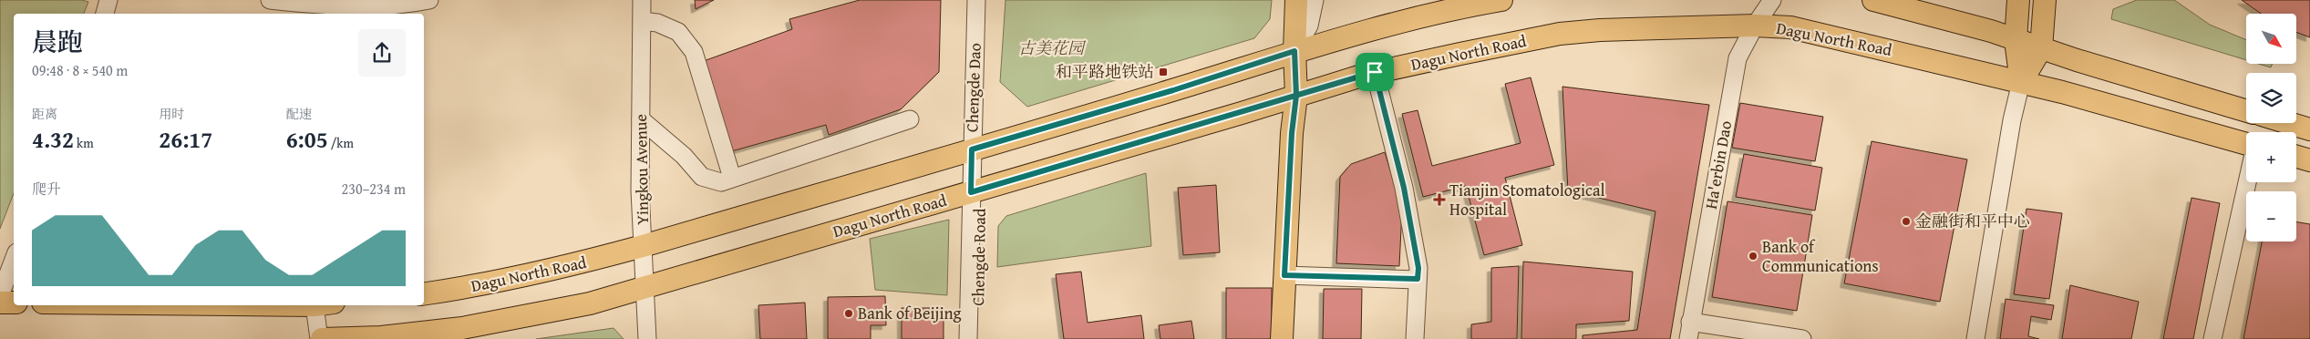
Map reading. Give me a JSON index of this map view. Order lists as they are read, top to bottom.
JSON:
{
  "streets": {
    "main road": ["Dagu North Road"],
    "street": [
      "Chengde Dao",
      "Ha'erbin Dao",
      "Yingkou Avenue",
      "Chengde Road"
    ]
  },
  "crossings": [
    ["Dagu North Road", "Chengde Dao"],
    ["Dagu North Road", "Ha'erbin Dao"],
    ["Dagu North Road", "Yingkou Avenue"],
    ["Dagu North Road", "Chengde Road"],
    ["Chengde Dao", "Chengde Road"]
  ],
  "parks": ["古美花园"],
  "places": {
    "transit": ["和平路地铁站"],
    "health": ["Tianjin Stomatological Hospital"],
    "other": ["金融街和平中心", "Bank of Communications", "Bank of Beijing"]
  },
  "north": "bottom right",
  "page": {
    "map_buttons": ["+", "−"],
    "heading": ["晨跑", "09:48 · 8 × 540 m"],
    "stats": [
      ["距离", "4.32 km"],
      ["用时", "26:17"],
      ["配速", "6:05 /km"]
    ],
    "chart": ["爬升", "230–234 m"]
  }
}
